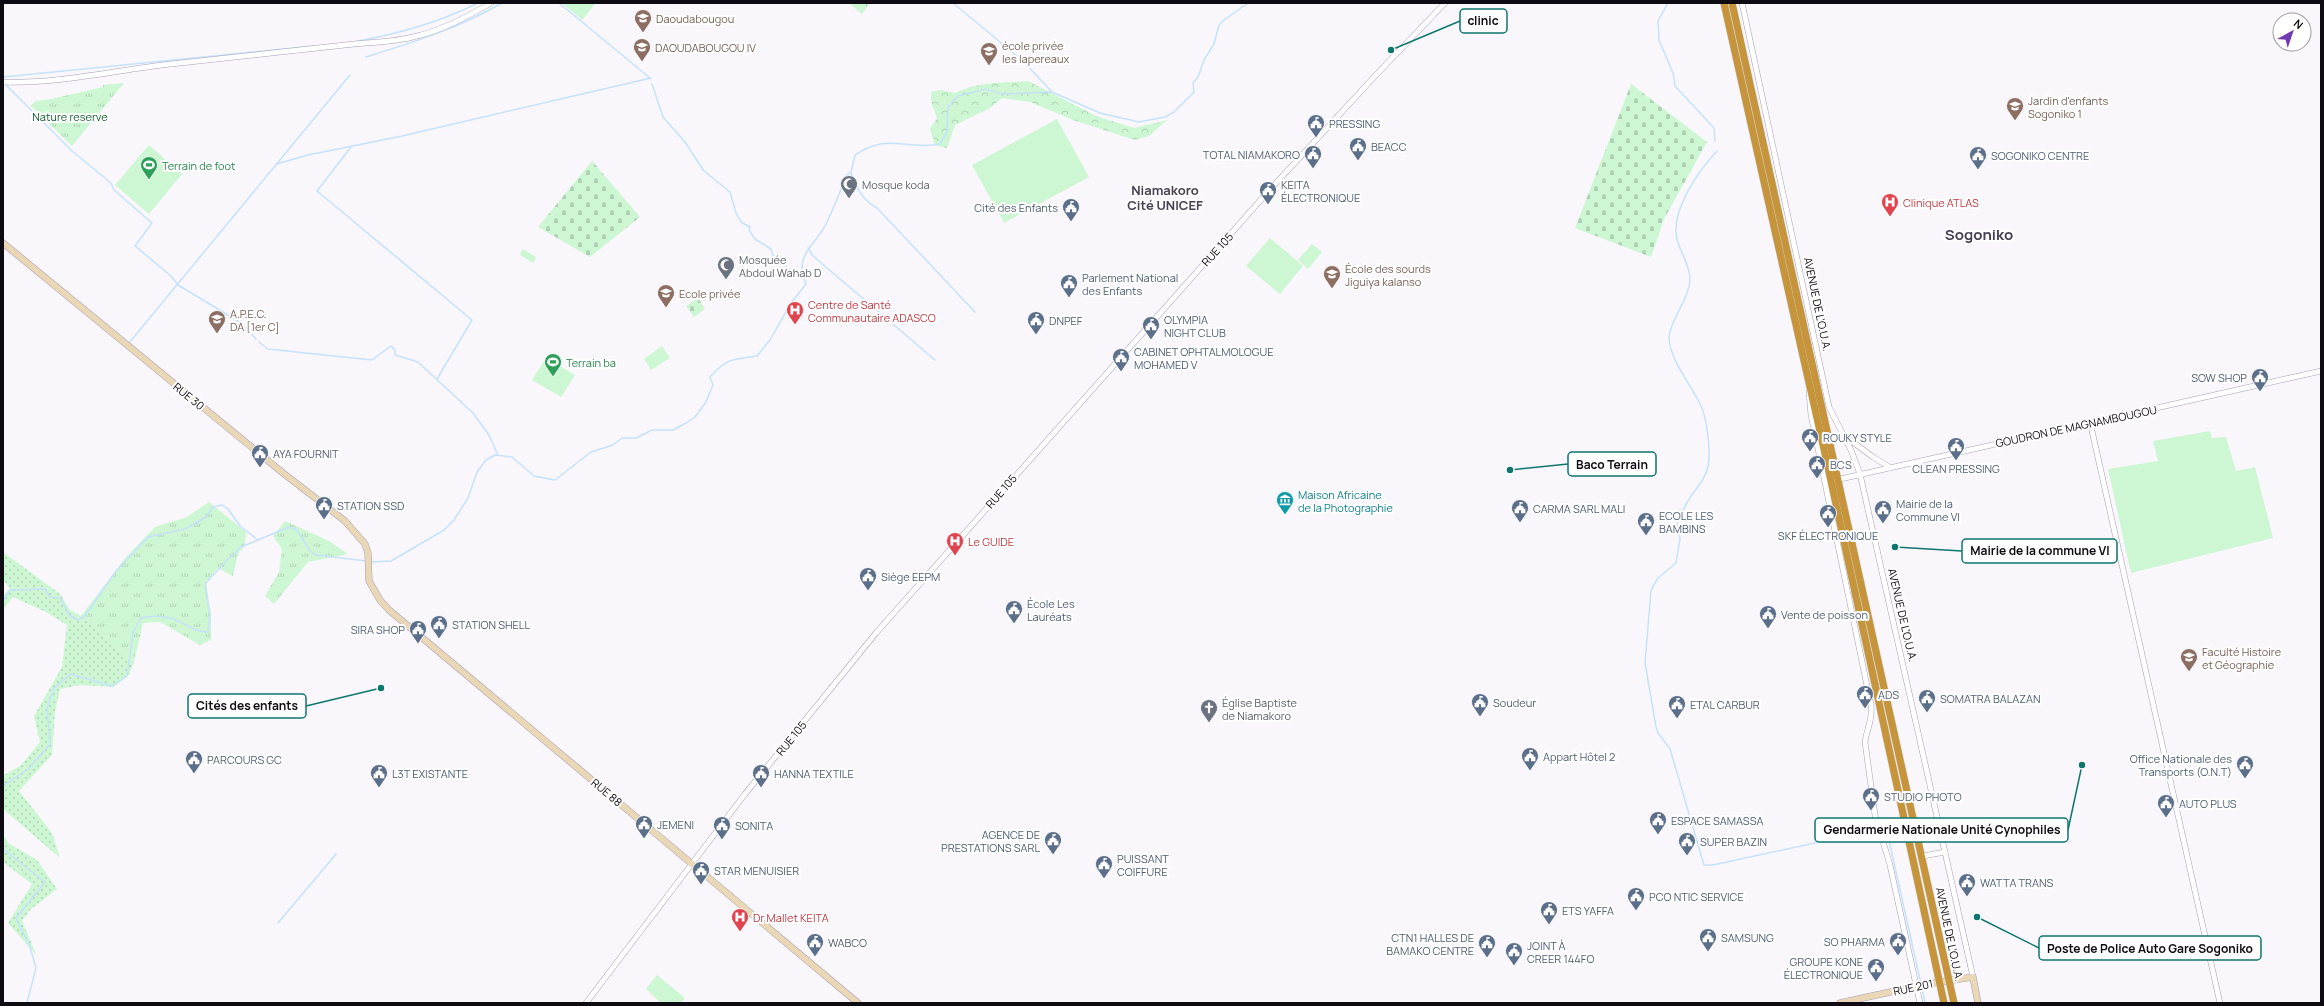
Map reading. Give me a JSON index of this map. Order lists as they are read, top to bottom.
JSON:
{
  "streets": {
    "highway": ["AVENUE DE L'O.U.A."],
    "main road": ["RUE 30", "RUE 88", "RUE 201"],
    "street": ["RUE 105", "GOUDRON DE MAGNAMBOUGOU"]
  },
  "crossings": [
    ["RUE 105", "RUE 88"],
    ["AVENUE DE L'O.U.A.", "GOUDRON DE MAGNAMBOUGOU"],
    ["AVENUE DE L'O.U.A.", "RUE 201"],
    ["RUE 30", "RUE 88"]
  ],
  "districts": ["Niamakoro Cité UNICEF", "Sogoniko"],
  "parks": ["Nature reserve"],
  "places": {
    "school or university": [
      "Daoudabougou",
      "DAOUDABOUGOU IV",
      "école privée les lapereaux",
      "Jardin d'enfants Sogoniko 1",
      "École des sourds Jiguiya kalanso",
      "Ecole privée",
      "A.P.E.C. DA [1er C]",
      "Faculté Histoire et Géographie"
    ],
    "other": [
      "clinic",
      "Baco Terrain",
      "Mairie de la commune VI",
      "Cités des enfants",
      "Gendarmerie Nationale Unité Cynophiles",
      "Poste de Police Auto Gare Sogoniko"
    ],
    "public building": [
      "PRESSING",
      "BEACC",
      "TOTAL NIAMAKORO",
      "SOGONIKO CENTRE",
      "KEITA ÉLECTRONIQUE",
      "Cité des Enfants",
      "Parlement National des Enfants",
      "DNPEF",
      "OLYMPIA NIGHT CLUB",
      "CABINET OPHTALMOLOGUE MOHAMED V",
      "SOW SHOP",
      "ROUKY STYLE",
      "CLEAN PRESSING",
      "AYA FOURNIT",
      "BCS",
      "STATION SSD",
      "CARMA SARL MALI",
      "Mairie de la Commune VI",
      "SKF ÉLECTRONIQUE",
      "ECOLE LES BAMBINS",
      "Siège EEPM",
      "École Les Lauréats",
      "Vente de poisson",
      "STATION SHELL",
      "SIRA SHOP",
      "ADS",
      "SOMATRA BALAZAN",
      "Soudeur",
      "ETAL CARBUR",
      "Appart Hôtel 2",
      "PARCOURS GC",
      "Office Nationale des Transports (O.N.T)",
      "L3T EXISTANTE",
      "HANNA TEXTILE",
      "STUDIO PHOTO",
      "AUTO PLUS",
      "ESPACE SAMASSA",
      "JEMENI",
      "SONITA",
      "AGENCE DE PRESTATIONS SARL",
      "SUPER BAZIN",
      "PUISSANT COIFFURE",
      "STAR MENUISIER",
      "WATTA TRANS",
      "PCO NTIC SERVICE",
      "ETS YAFFA",
      "SAMSUNG",
      "SO PHARMA",
      "WABCO",
      "CTN1 HALLES DE BAMAKO CENTRE",
      "JOINT À CREER 144FO",
      "GROUPE KONE ÉLECTRONIQUE"
    ],
    "sports": ["Terrain de foot", "Terrain ba"],
    "mosque": ["Mosque koda", "Mosquée Abdoul Wahab D"],
    "hospital": [
      "Clinique ATLAS",
      "Centre de Santé Communautaire ADASCO",
      "Le GUIDE",
      "Dr Mallet KEITA"
    ],
    "museum": ["Maison Africaine de la Photographie"],
    "church": ["Église Baptiste de Niamakoro"]
  },
  "north": "top right"
}
